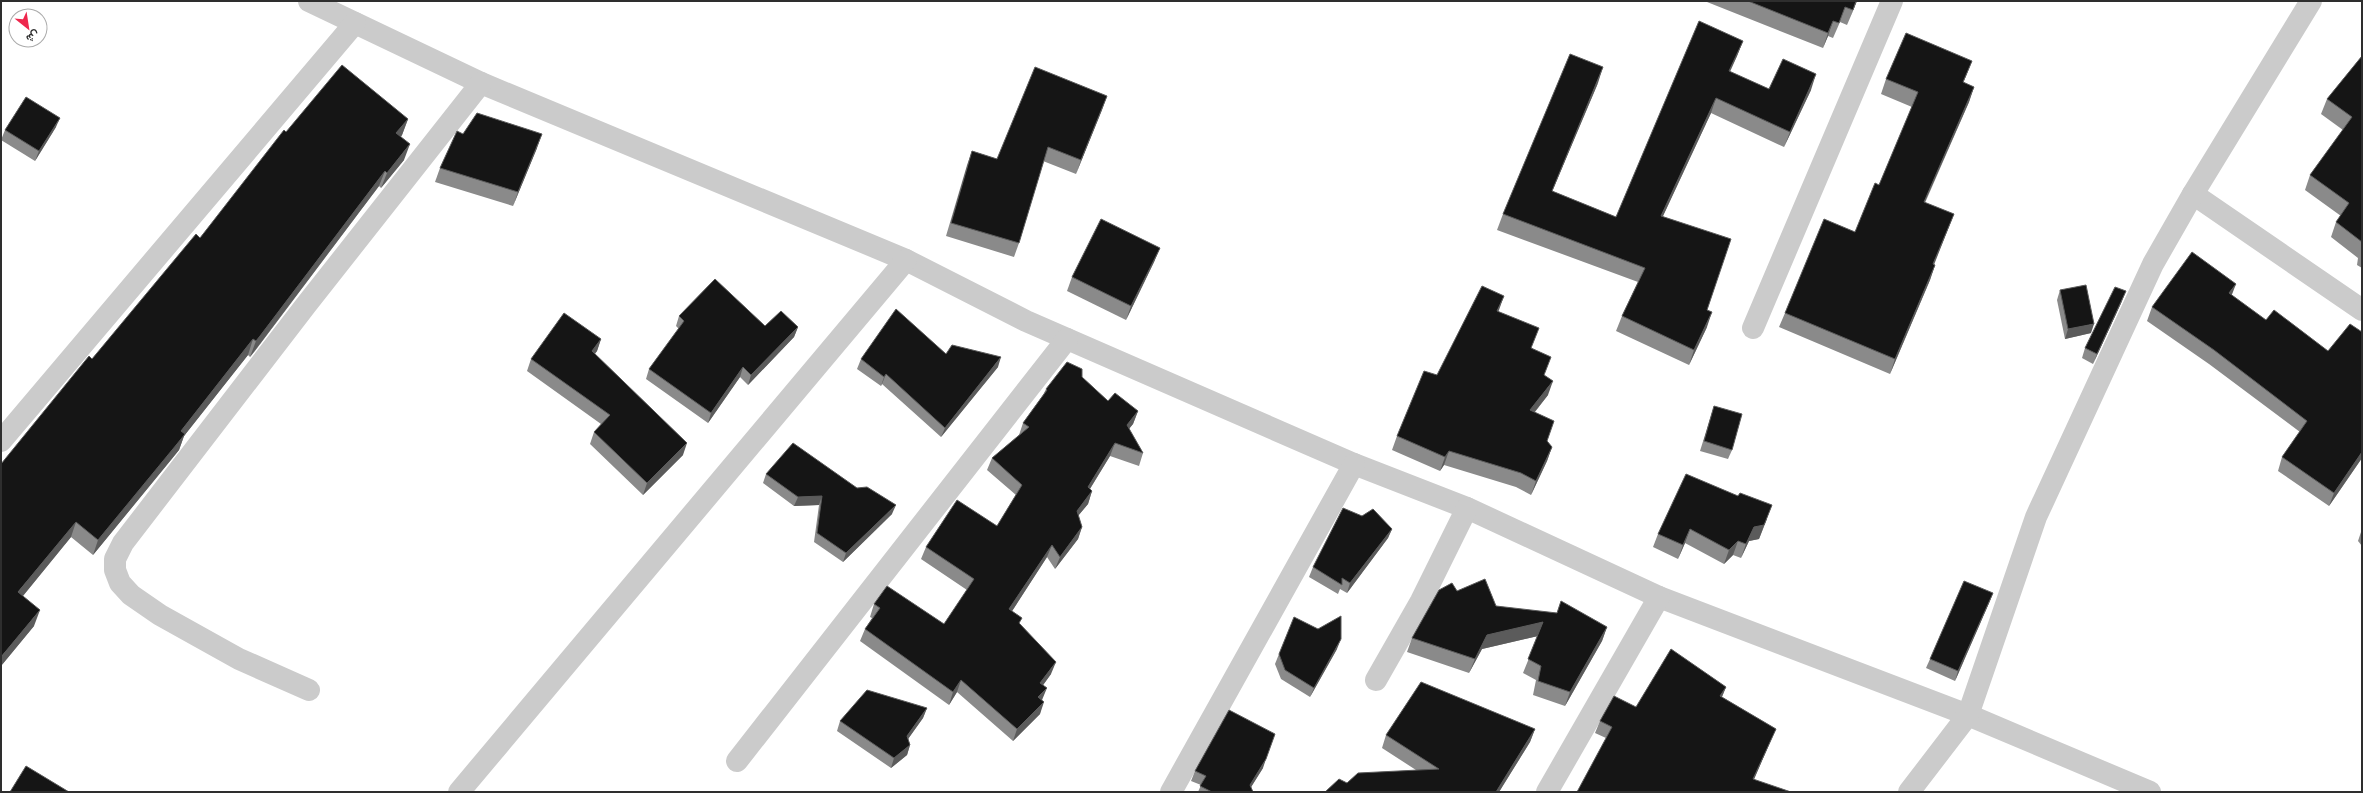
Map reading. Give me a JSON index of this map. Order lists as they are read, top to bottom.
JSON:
{
  "north": "bottom right"
}
